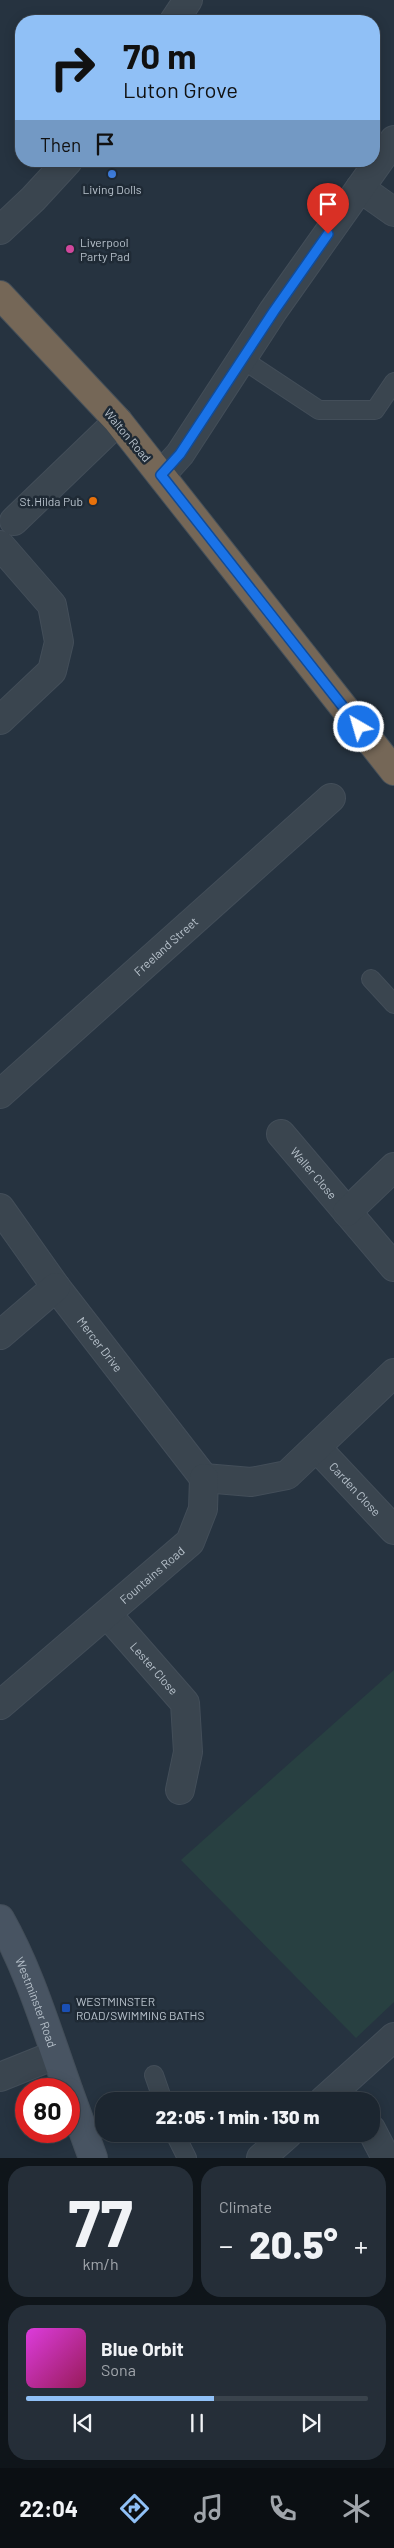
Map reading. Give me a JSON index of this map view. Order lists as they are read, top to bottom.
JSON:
{
  "streets": {
    "highway": ["Walton Road"],
    "street": [
      "Freeland Street",
      "Waller Close",
      "Mercer Drive",
      "Carden Close",
      "Fountains Road",
      "Lester Close",
      "Westminster Road"
    ]
  },
  "crossings": [
    ["Mercer Drive", "Fountains Road"],
    ["Fountains Road", "Lester Close"]
  ],
  "places": {
    "other": ["Living Dolls", "Liverpool Party Pad", "St.Hilda Pub"],
    "transit": ["WESTMINSTER ROAD/SWIMMING BATHS"]
  },
  "page": {
    "turn": ["70 m", "Luton Grove"],
    "then": "Then",
    "limit": "80",
    "trip": "22:05 · 1 min · 130 m",
    "tile": [
      ["77", "km/h"],
      "Climate"
    ],
    "heat": ["−", "20.5°", "+"],
    "song": ["Blue Orbit", "Sona"],
    "tabs": "22:04"
  }
}
